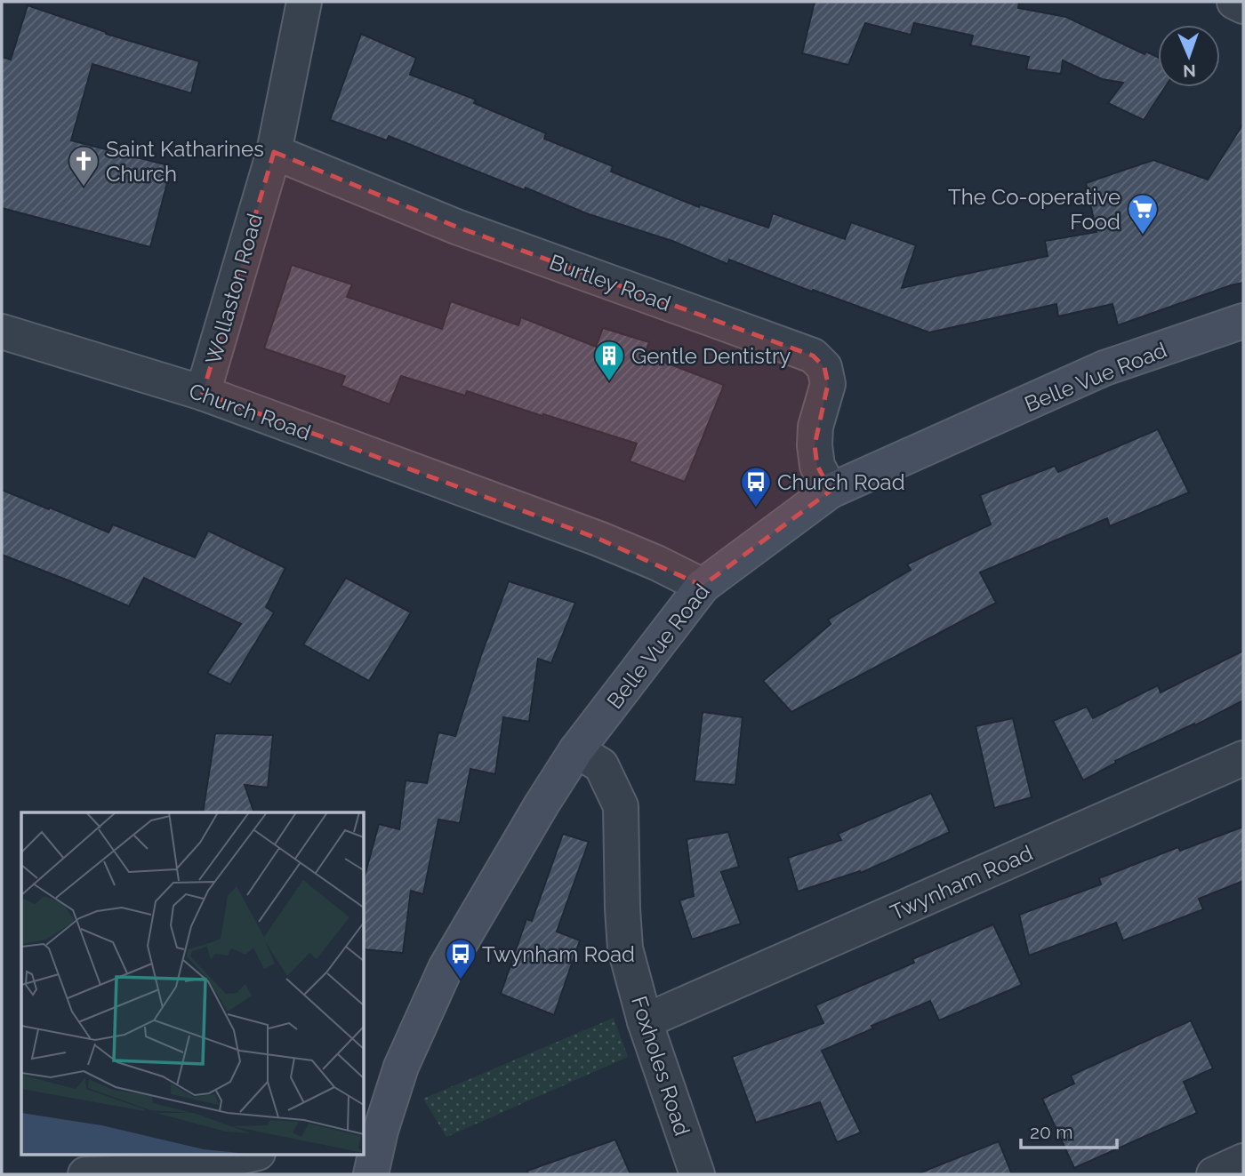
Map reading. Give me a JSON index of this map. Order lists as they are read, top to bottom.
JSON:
{
  "streets": {
    "main road": ["Belle Vue Road"],
    "street": [
      "Burtley Road",
      "Wollaston Road",
      "Church Road",
      "Twynham Road",
      "Foxholes Road"
    ]
  },
  "crossings": [
    ["Burtley Road", "Wollaston Road"],
    ["Burtley Road", "Belle Vue Road"],
    ["Wollaston Road", "Church Road"],
    ["Belle Vue Road", "Church Road"],
    ["Belle Vue Road", "Foxholes Road"],
    ["Twynham Road", "Foxholes Road"]
  ],
  "places": {
    "church": ["Saint Katharines Church"],
    "supermarket": ["The Co-operative Food"],
    "building": ["Gentle Dentistry"],
    "bus stop": ["Church Road", "Twynham Road"]
  },
  "scale_bar": "20 m",
  "north": "bottom"
}
